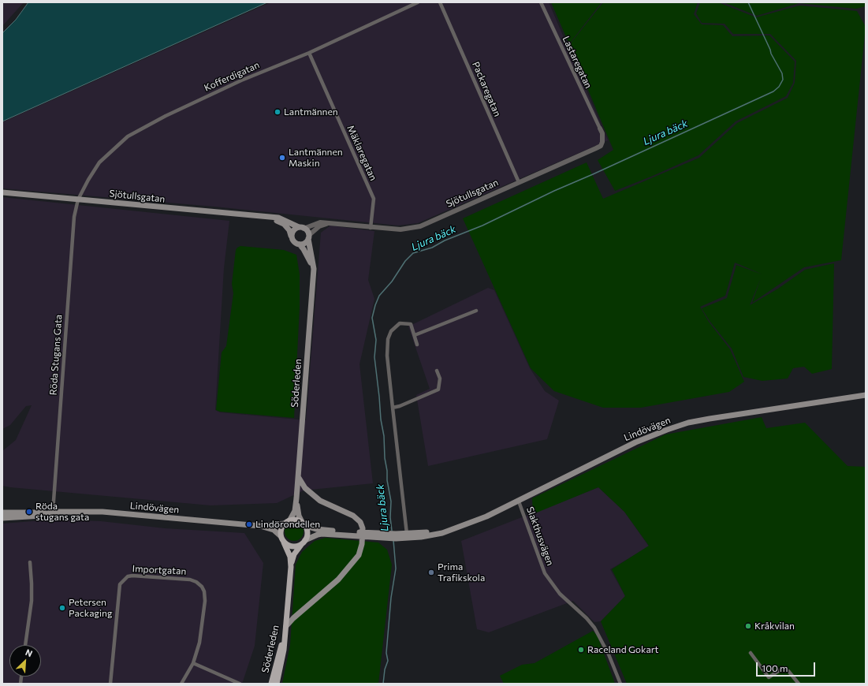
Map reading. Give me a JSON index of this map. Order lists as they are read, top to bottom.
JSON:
{
  "streets": {
    "main road": ["Sjötullsgatan", "Söderleden", "Lindövägen"],
    "street": [
      "Lastaregatan",
      "Kofferdigatan",
      "Packaregatan",
      "Mäklaregatan",
      "Röda Stugans Gata",
      "Slakthusvägen",
      "Importgatan"
    ]
  },
  "crossings": [
    ["Lastaregatan", "Sjötullsgatan"],
    ["Kofferdigatan", "Mäklaregatan"],
    ["Kofferdigatan", "Sjötullsgatan"],
    ["Kofferdigatan", "Röda Stugans Gata"],
    ["Packaregatan", "Sjötullsgatan"],
    ["Mäklaregatan", "Sjötullsgatan"],
    ["Sjötullsgatan", "Röda Stugans Gata"],
    ["Sjötullsgatan", "Söderleden"],
    ["Röda Stugans Gata", "Lindövägen"],
    ["Söderleden", "Lindövägen"],
    ["Lindövägen", "Slakthusvägen"]
  ],
  "water": ["Ljura bäck"],
  "places": [
    "Lantmännen",
    "Lantmännen Maskin",
    "Röda stugans gata",
    "Lindörondellen",
    "Prima Trafikskola",
    "Petersen Packaging",
    "Kråkvilan",
    "Raceland Gokart"
  ],
  "scale_bar": "100 m",
  "north": "top right"
}
